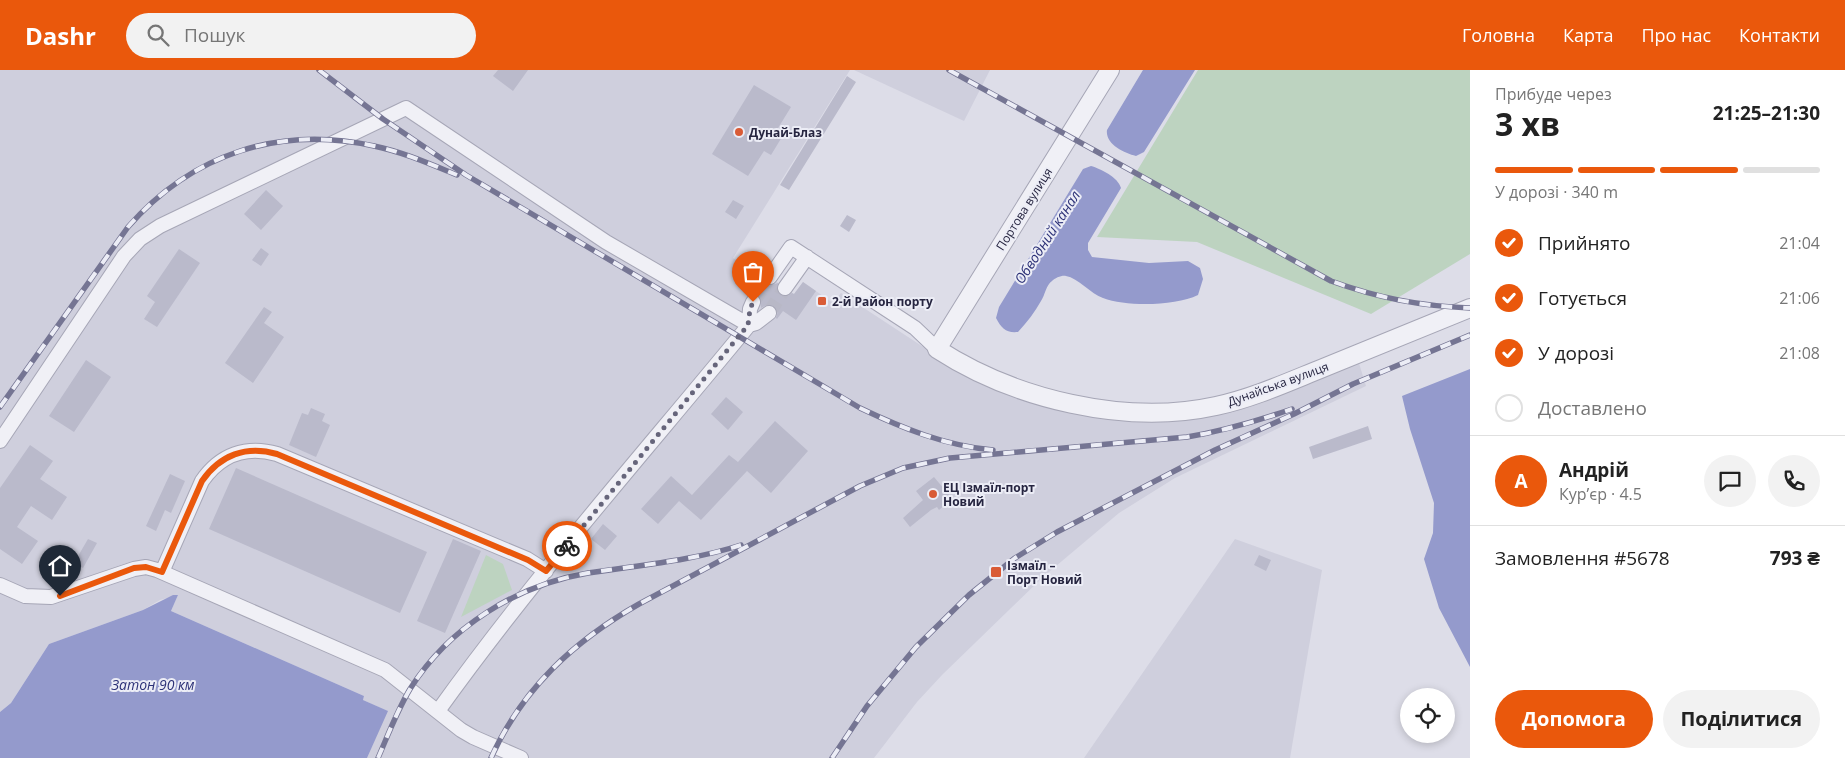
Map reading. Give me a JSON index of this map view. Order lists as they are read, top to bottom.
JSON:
{
  "streets": {
    "street": ["Портова вулиця", "Дунайська вулиця"]
  },
  "crossings": [
    ["Портова вулиця", "Дунайська вулиця"]
  ],
  "water": ["Обводний канал", "Затон 90 км"],
  "places": {
    "other": ["Дунай-Блаз", "ЕЦ Ізмаїл-порт Новий"],
    "transit": ["2-й Район порту", "Ізмаїл – Порт Новий"]
  },
  "page": {
    "header": "Dashr",
    "search": "Пошук",
    "nav": [
      "Головна",
      "Карта",
      "Про нас",
      "Контакти"
    ],
    "heading": ["3 хв", "Прибуде через", "21:25–21:30"],
    "panel": [
      "Андрій",
      "Кур’єр · 4.5",
      "Замовлення #5678",
      "793 ₴"
    ],
    "bar": "У дорозі · 340 m",
    "list": [
      ["Прийнято", "21:04"],
      ["Готується", "21:06"],
      ["У дорозі", "21:08"],
      "Доставлено"
    ],
    "round": "А",
    "buttons": ["Допомога", "Поділитися"]
  }
}
